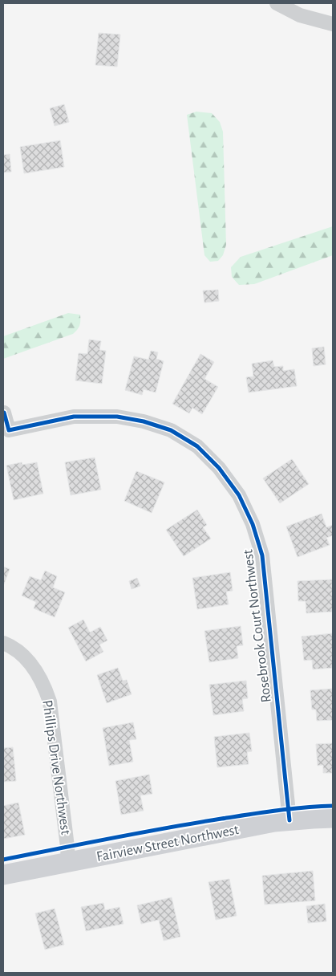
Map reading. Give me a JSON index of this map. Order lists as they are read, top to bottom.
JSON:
{
  "streets": {
    "street": ["Rosebrook Court Northwest", "Phillips Drive Northwest", "Fairview Street Northwest"]
  },
  "crossings": [
    ["Rosebrook Court Northwest", "Fairview Street Northwest"],
    ["Phillips Drive Northwest", "Fairview Street Northwest"]
  ]
}
